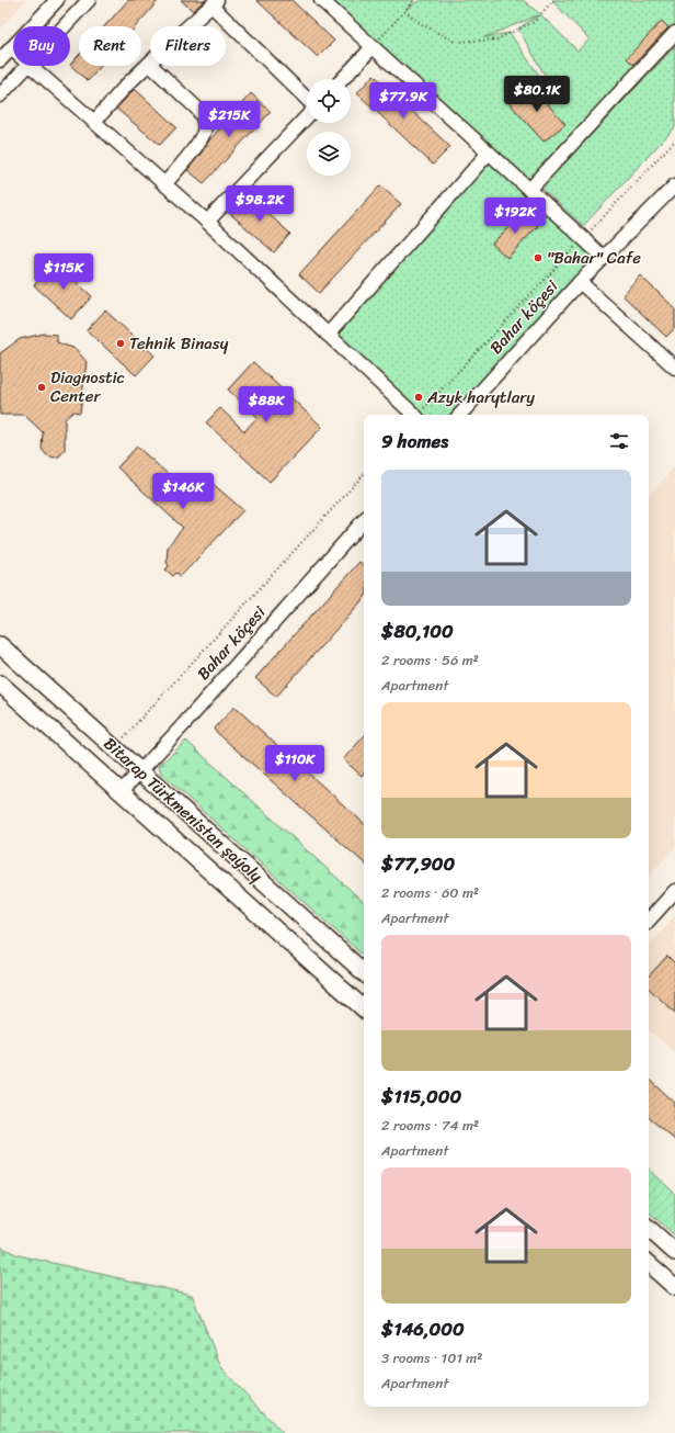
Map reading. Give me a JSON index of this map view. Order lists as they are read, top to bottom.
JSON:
{
  "streets": {
    "main road": ["Bitarap Türkmenistan şaýoly"],
    "street": ["Bahar köçesi"]
  },
  "crossings": [
    ["Bahar köçesi", "Bitarap Türkmenistan şaýoly"]
  ],
  "places": [
    "\"Bahar\" Cafe",
    "Tehnik Binasy",
    "Diagnostic Center",
    "Azyk harytlary"
  ],
  "page": {
    "chip": ["Buy", "Rent", "Filters"],
    "price": [
      "$80.1K",
      "$77.9K",
      "$215K",
      "$98.2K",
      "$192K",
      "$115K",
      "$88K",
      "$146K",
      "$110K"
    ],
    "heading": "9 homes",
    "list": [
      {
        "name": "$80,100",
        "note": "2 rooms · 56 m² · Apartment"
      },
      {
        "name": "$77,900",
        "note": "2 rooms · 60 m² · Apartment"
      },
      {
        "name": "$115,000",
        "note": "2 rooms · 74 m² · Apartment"
      },
      {
        "name": "$146,000",
        "note": "3 rooms · 101 m² · Apartment"
      }
    ]
  }
}
